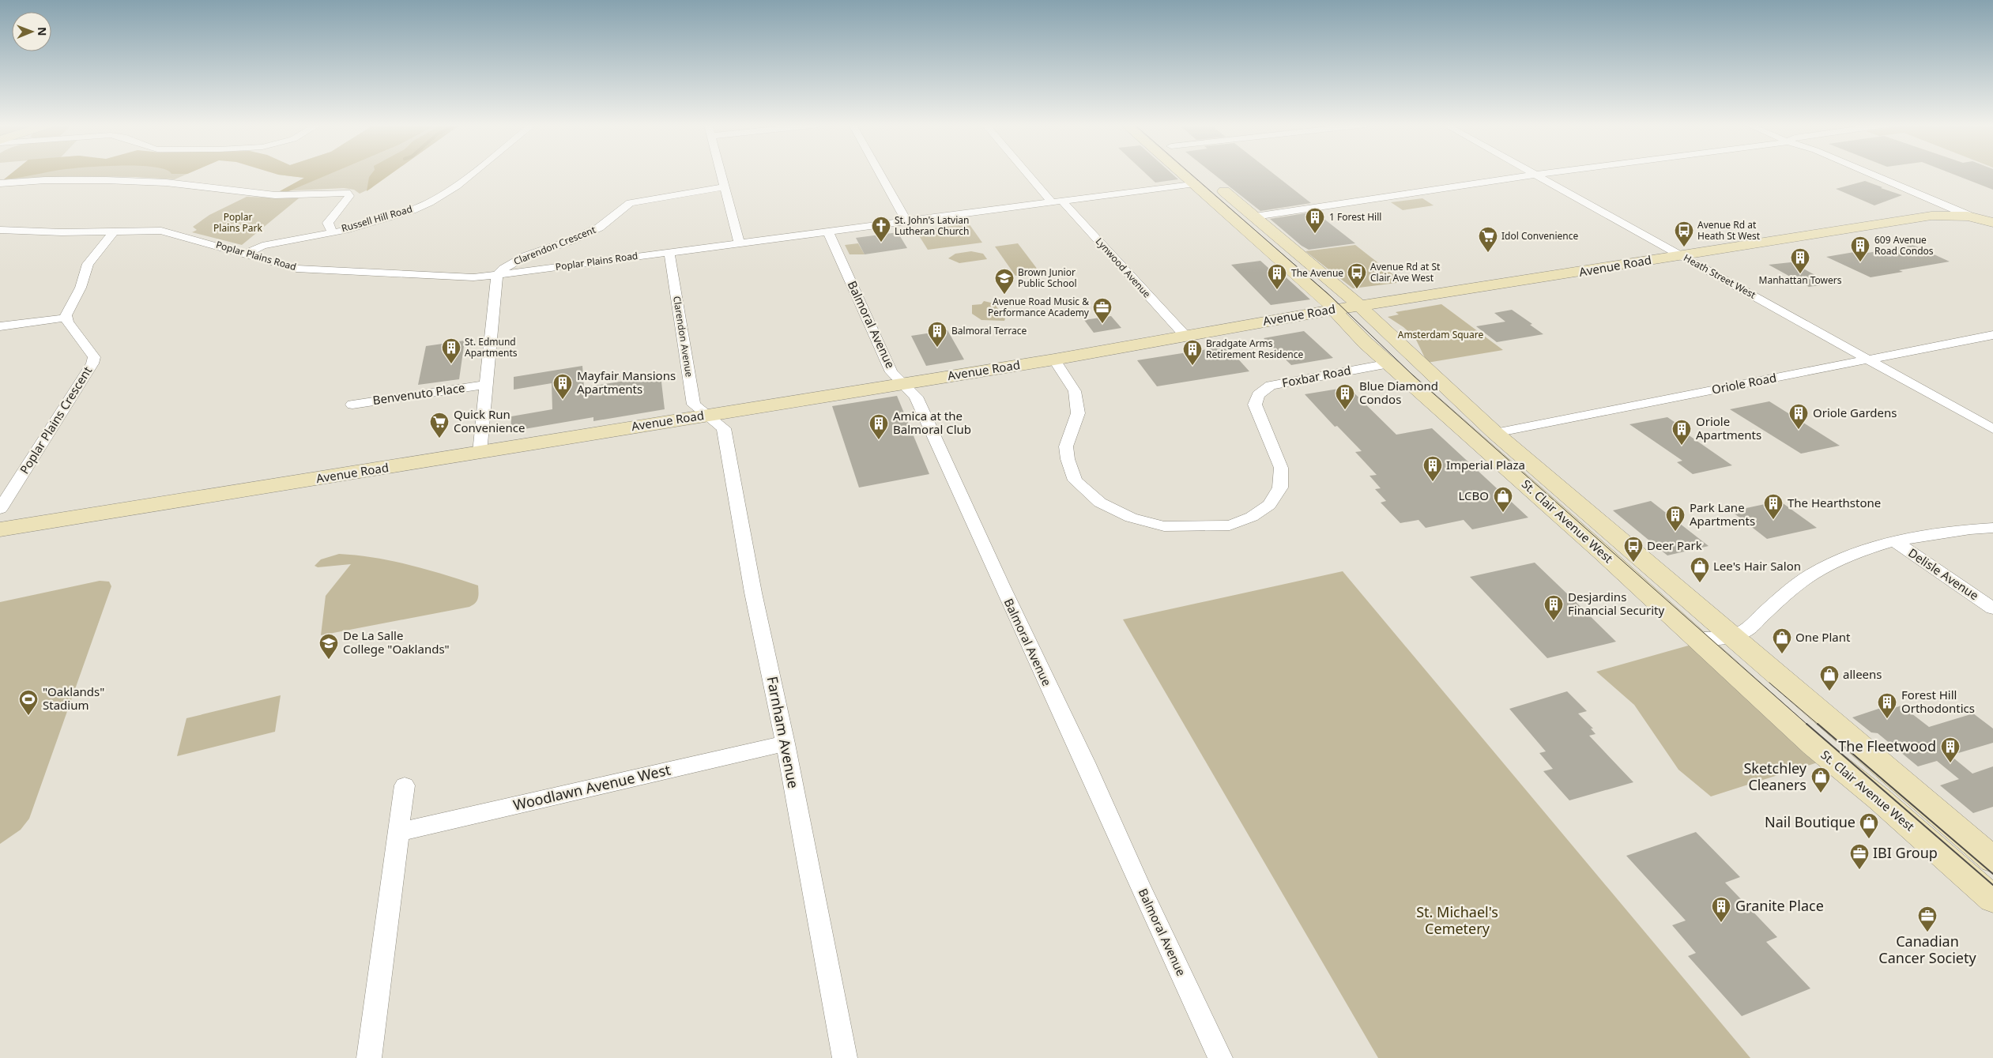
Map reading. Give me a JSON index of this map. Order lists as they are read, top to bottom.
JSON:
{
  "streets": {
    "main road": ["Avenue Road", "St. Clair Avenue West"],
    "street": [
      "Russell Hill Road",
      "Clarendon Crescent",
      "Poplar Plains Road",
      "Lynwood Avenue",
      "Heath Street West",
      "Balmoral Avenue",
      "Clarendon Avenue",
      "Foxbar Road",
      "Oriole Road",
      "Benvenuto Place",
      "Poplar Plains Crescent",
      "Delisle Avenue",
      "Farnham Avenue",
      "Woodlawn Avenue West"
    ]
  },
  "crossings": [
    ["Russell Hill Road", "Poplar Plains Road"],
    ["Clarendon Crescent", "Poplar Plains Road"],
    ["Poplar Plains Road", "Lynwood Avenue"],
    ["Poplar Plains Road", "Balmoral Avenue"],
    ["Poplar Plains Road", "Clarendon Avenue"],
    ["Poplar Plains Road", "St. Clair Avenue West"],
    ["Avenue Road", "Lynwood Avenue"],
    ["Avenue Road", "Heath Street West"],
    ["Avenue Road", "Balmoral Avenue"],
    ["Avenue Road", "Clarendon Avenue"],
    ["Avenue Road", "Foxbar Road"],
    ["Avenue Road", "St. Clair Avenue West"],
    ["Avenue Road", "Farnham Avenue"],
    ["Heath Street West", "Oriole Road"],
    ["Clarendon Avenue", "Farnham Avenue"],
    ["Foxbar Road", "St. Clair Avenue West"],
    ["Oriole Road", "St. Clair Avenue West"],
    ["Farnham Avenue", "Woodlawn Avenue West"]
  ],
  "parks": ["Poplar Plains Park", "Amsterdam Square", "St. Michael's Cemetery"],
  "places": {
    "building": [
      "1 Forest Hill",
      "609 Avenue Road Condos",
      "Manhattan Towers",
      "The Avenue",
      "Balmoral Terrace",
      "St. Edmund Apartments",
      "Bradgate Arms Retirement Residence",
      "Mayfair Mansions Apartments",
      "Blue Diamond Condos",
      "Oriole Gardens",
      "Amica at the Balmoral Club",
      "Oriole Apartments",
      "Imperial Plaza",
      "The Hearthstone",
      "Park Lane Apartments",
      "Desjardins Financial Security",
      "Forest Hill Orthodontics",
      "The Fleetwood",
      "Granite Place"
    ],
    "church": ["St. John's Latvian Lutheran Church"],
    "bus stop": ["Avenue Rd at Heath St West", "Avenue Rd at St Clair Ave West", "Deer Park"],
    "supermarket": ["Idol Convenience", "Quick Run Convenience"],
    "school or university": ["Brown Junior Public School", "De La Salle College \"Oaklands\""],
    "office": ["Avenue Road Music & Performance Academy", "IBI Group", "Canadian Cancer Society"],
    "shop": [
      "LCBO",
      "Lee's Hair Salon",
      "One Plant",
      "alleens",
      "Sketchley Cleaners",
      "Nail Boutique"
    ],
    "sports": ["\"Oaklands\" Stadium"]
  },
  "north": "right"
}
